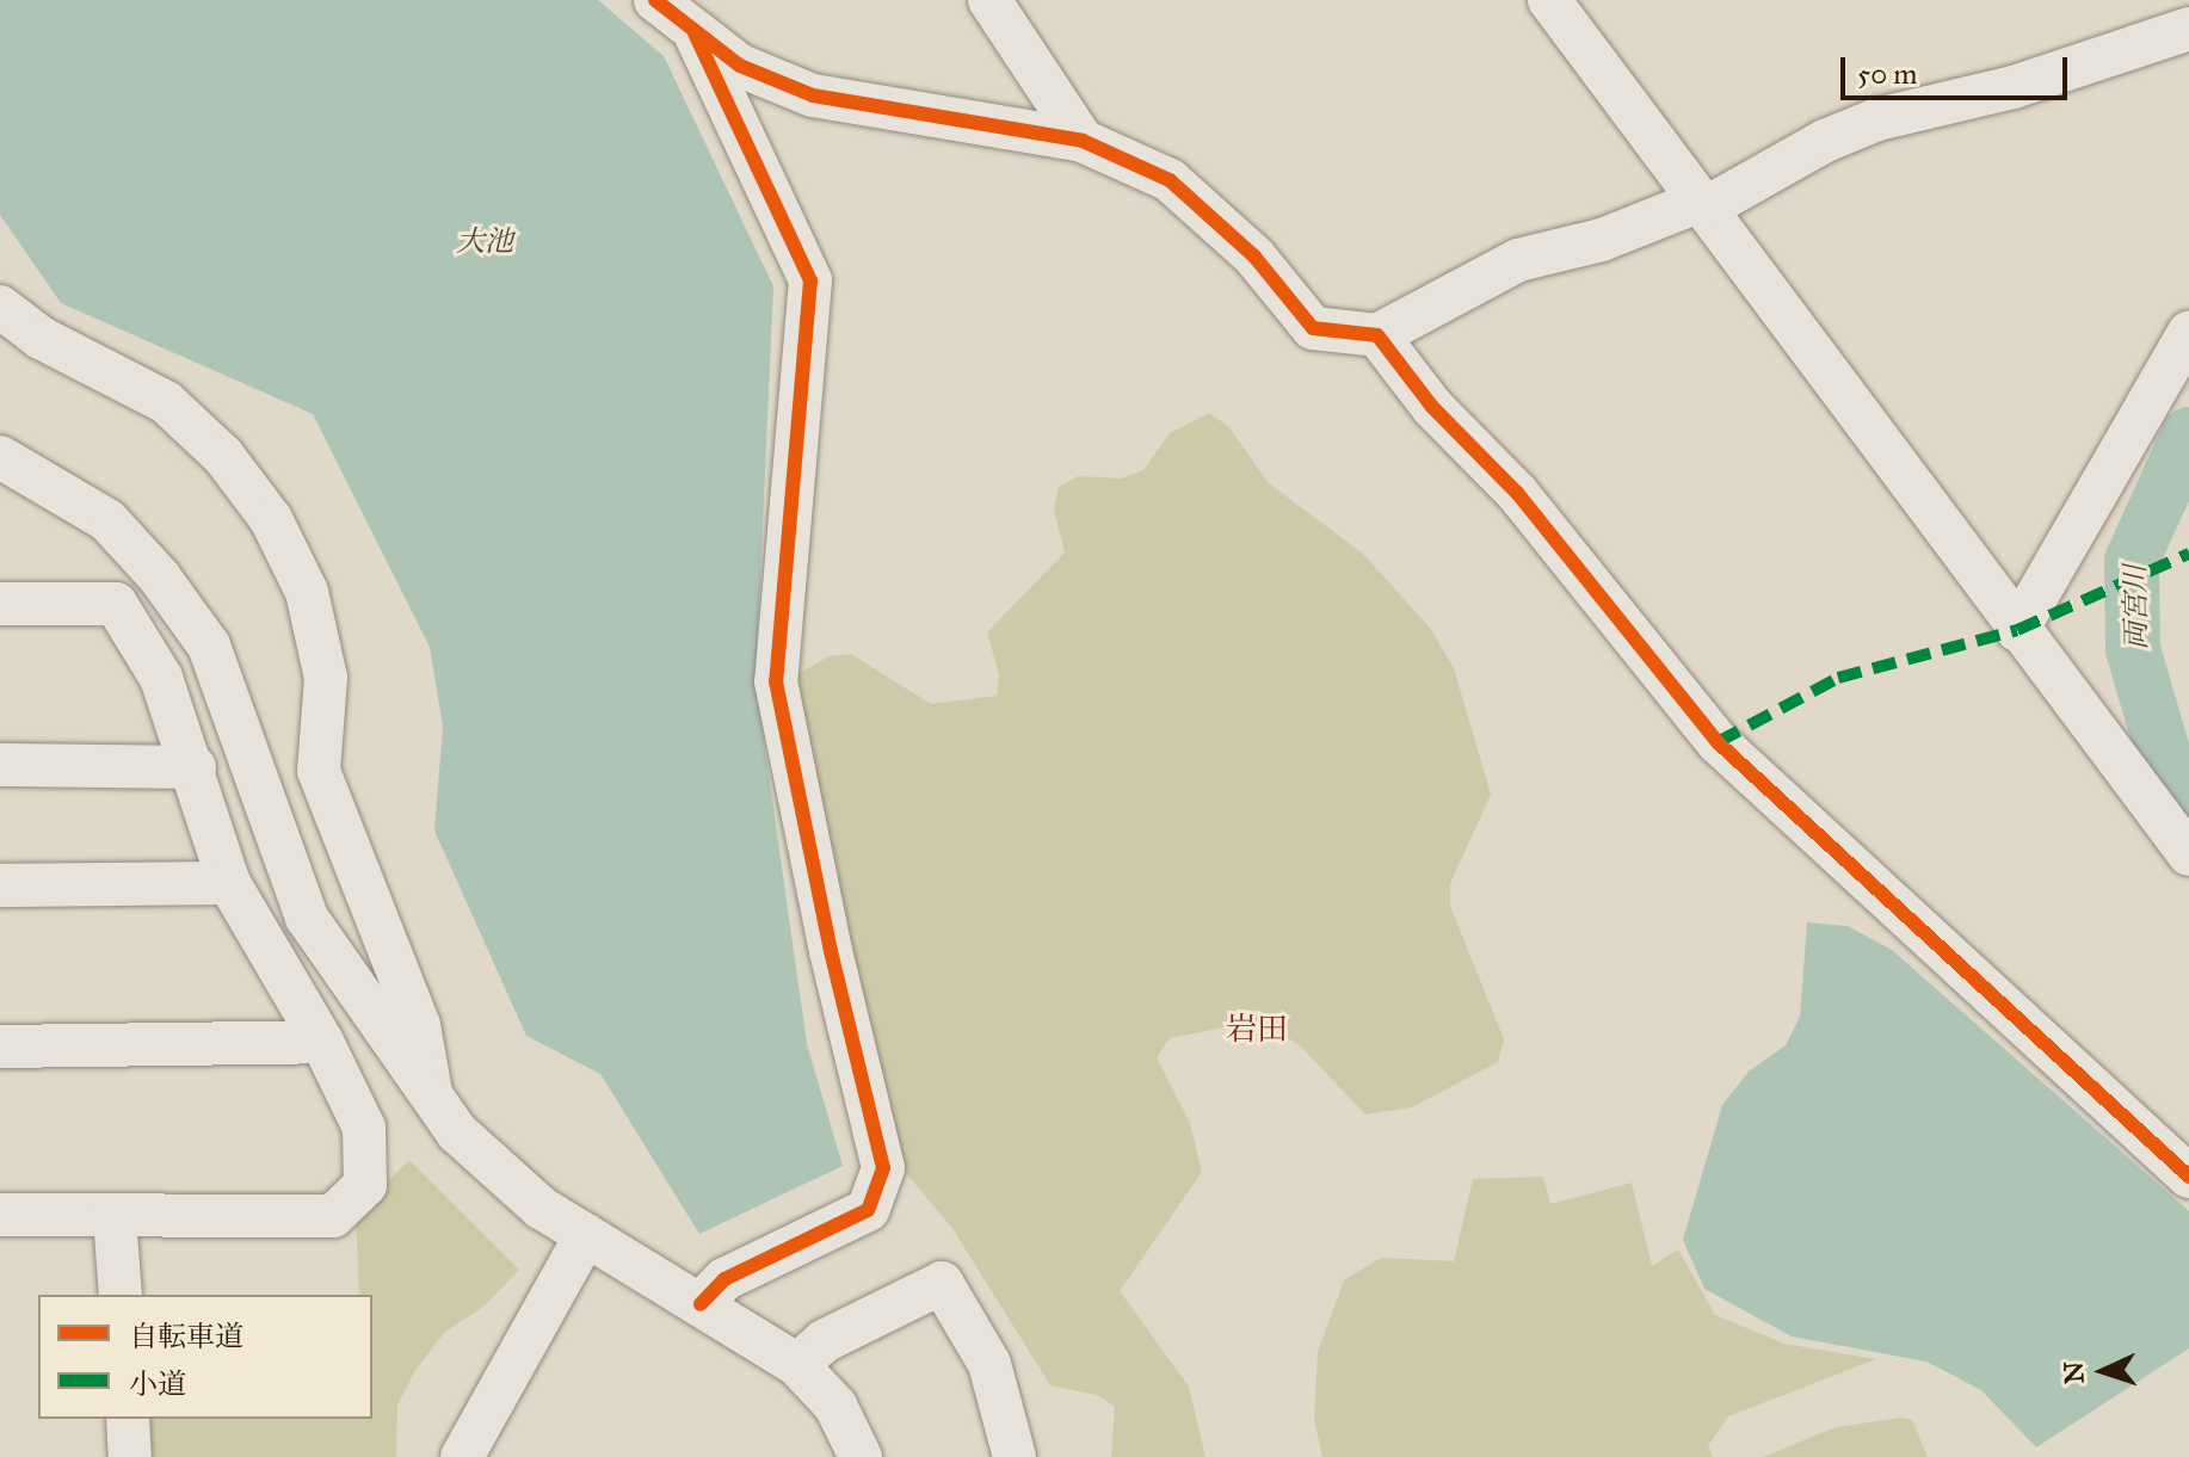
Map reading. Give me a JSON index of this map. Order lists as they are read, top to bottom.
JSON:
{
  "districts": ["岩田"],
  "water": ["大池", "両宮川"],
  "legend": ["自転車道", "小道"],
  "scale_bar": "50 m",
  "north": "left"
}
